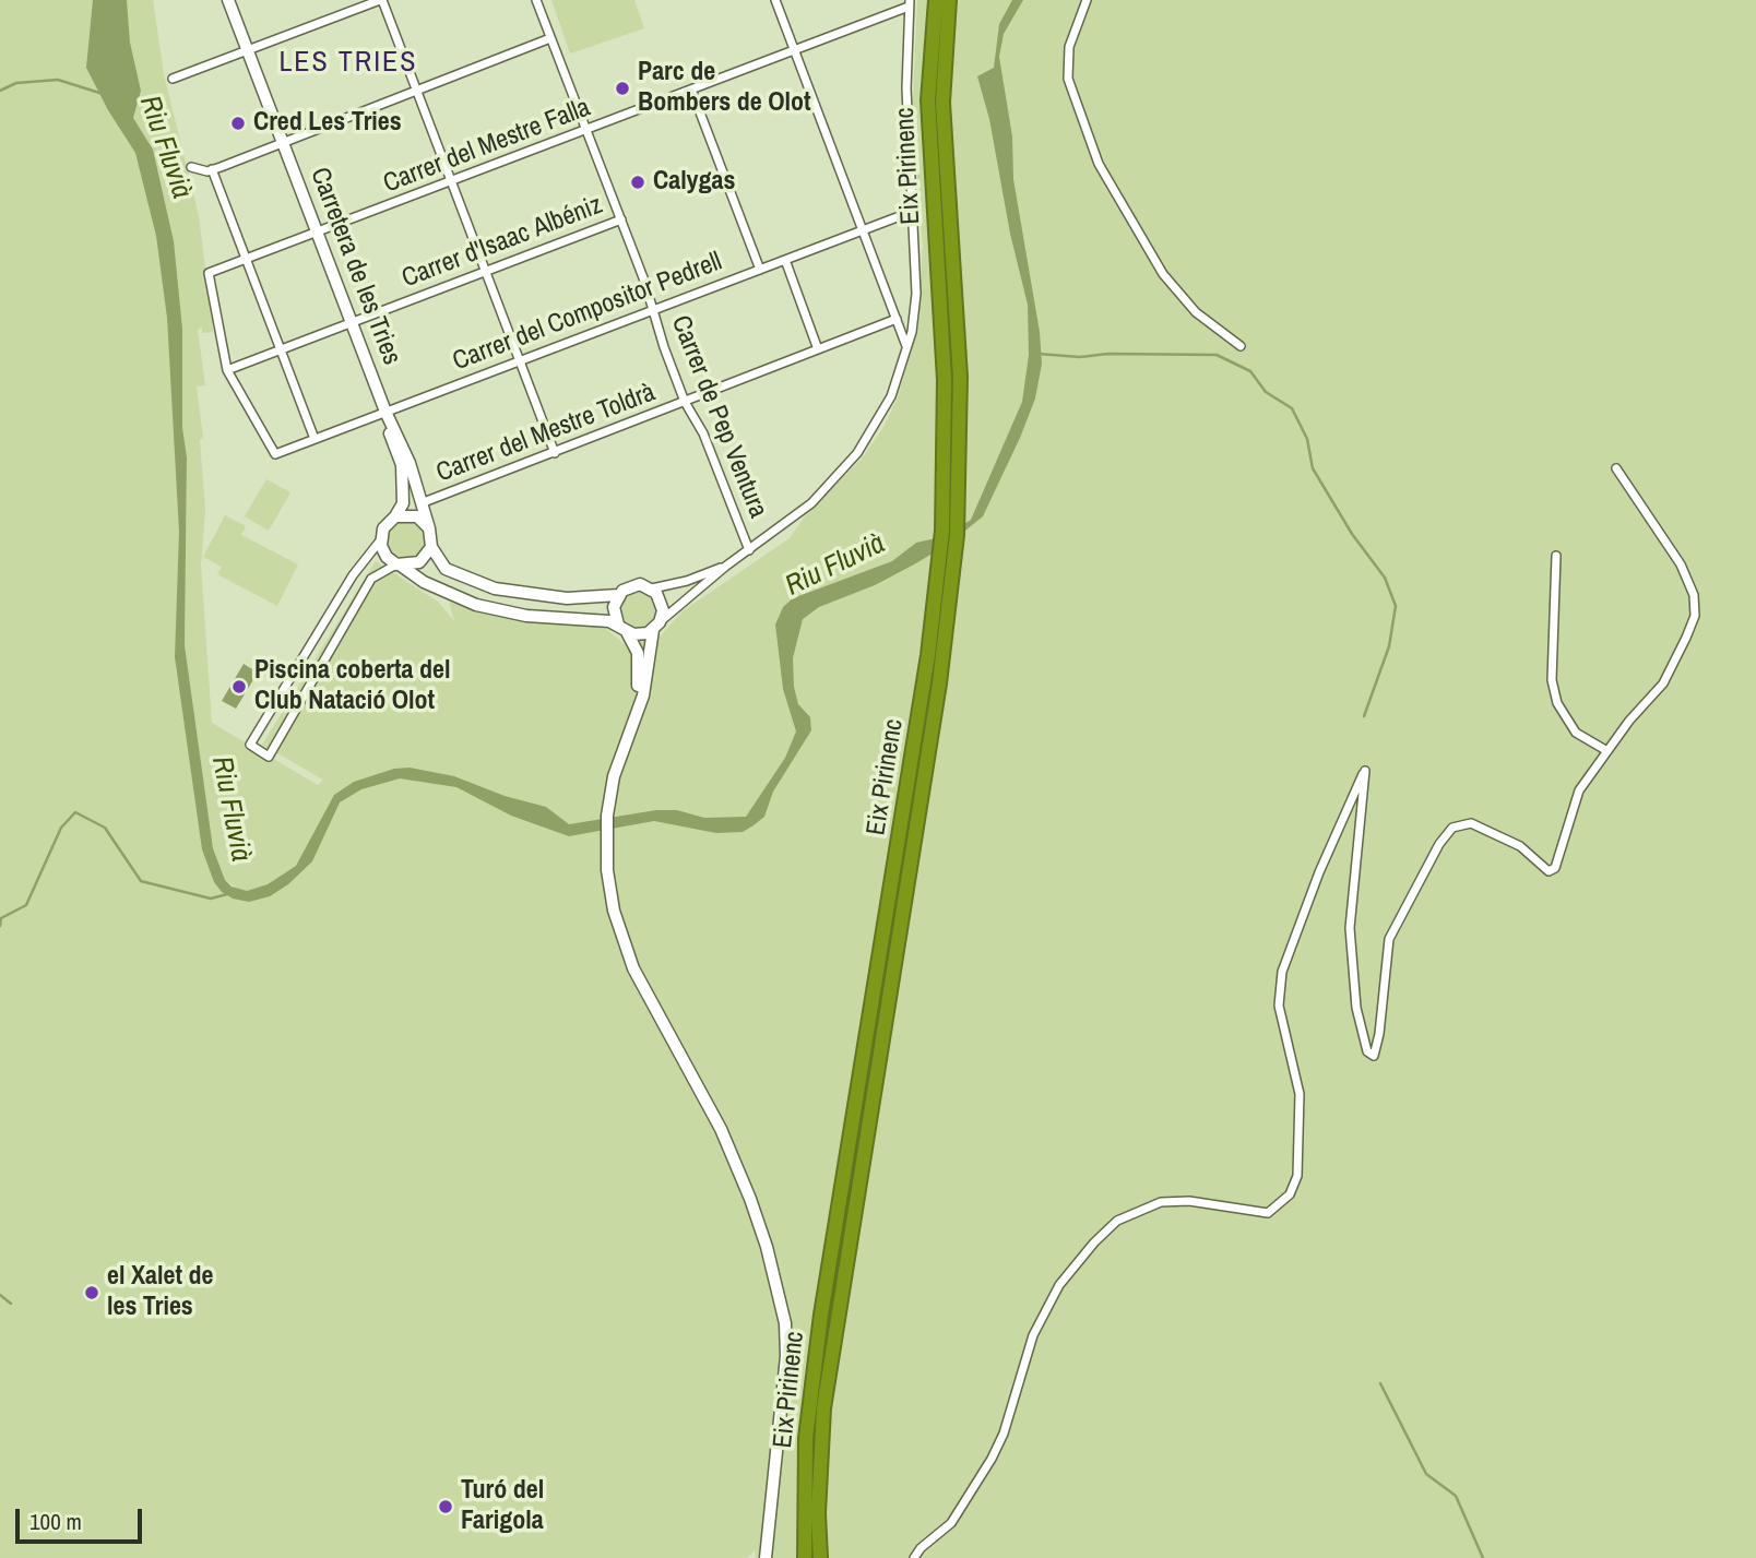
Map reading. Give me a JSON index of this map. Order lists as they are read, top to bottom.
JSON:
{
  "streets": {
    "highway": ["Eix Pirinenc"],
    "street": [
      "Carrer del Mestre Falla",
      "Carrer d'Isaac Albéniz",
      "Carretera de les Tries",
      "Carrer del Compositor Pedrell",
      "Carrer de Pep Ventura",
      "Carrer del Mestre Toldrà"
    ]
  },
  "crossings": [
    ["Carrer del Mestre Falla", "Carrer d'Isaac Albéniz"],
    ["Carrer del Mestre Falla", "Carretera de les Tries"],
    ["Carrer del Mestre Falla", "Carrer del Compositor Pedrell"],
    ["Carrer del Mestre Falla", "Carrer de Pep Ventura"],
    ["Carrer d'Isaac Albéniz", "Carretera de les Tries"],
    ["Carrer d'Isaac Albéniz", "Carrer del Compositor Pedrell"],
    ["Carrer d'Isaac Albéniz", "Carrer de Pep Ventura"],
    ["Carretera de les Tries", "Carrer del Compositor Pedrell"],
    ["Carretera de les Tries", "Carrer del Mestre Toldrà"],
    ["Carrer del Compositor Pedrell", "Carrer de Pep Ventura"],
    ["Carrer de Pep Ventura", "Carrer del Mestre Toldrà"]
  ],
  "districts": ["LES TRIES"],
  "water": ["Riu Fluvià"],
  "places": [
    "Parc de Bombers de Olot",
    "Cred Les Tries",
    "Calygas",
    "Piscina coberta del Club Natació Olot",
    "el Xalet de les Tries",
    "Turó del Farigola"
  ],
  "scale_bar": "100 m"
}
